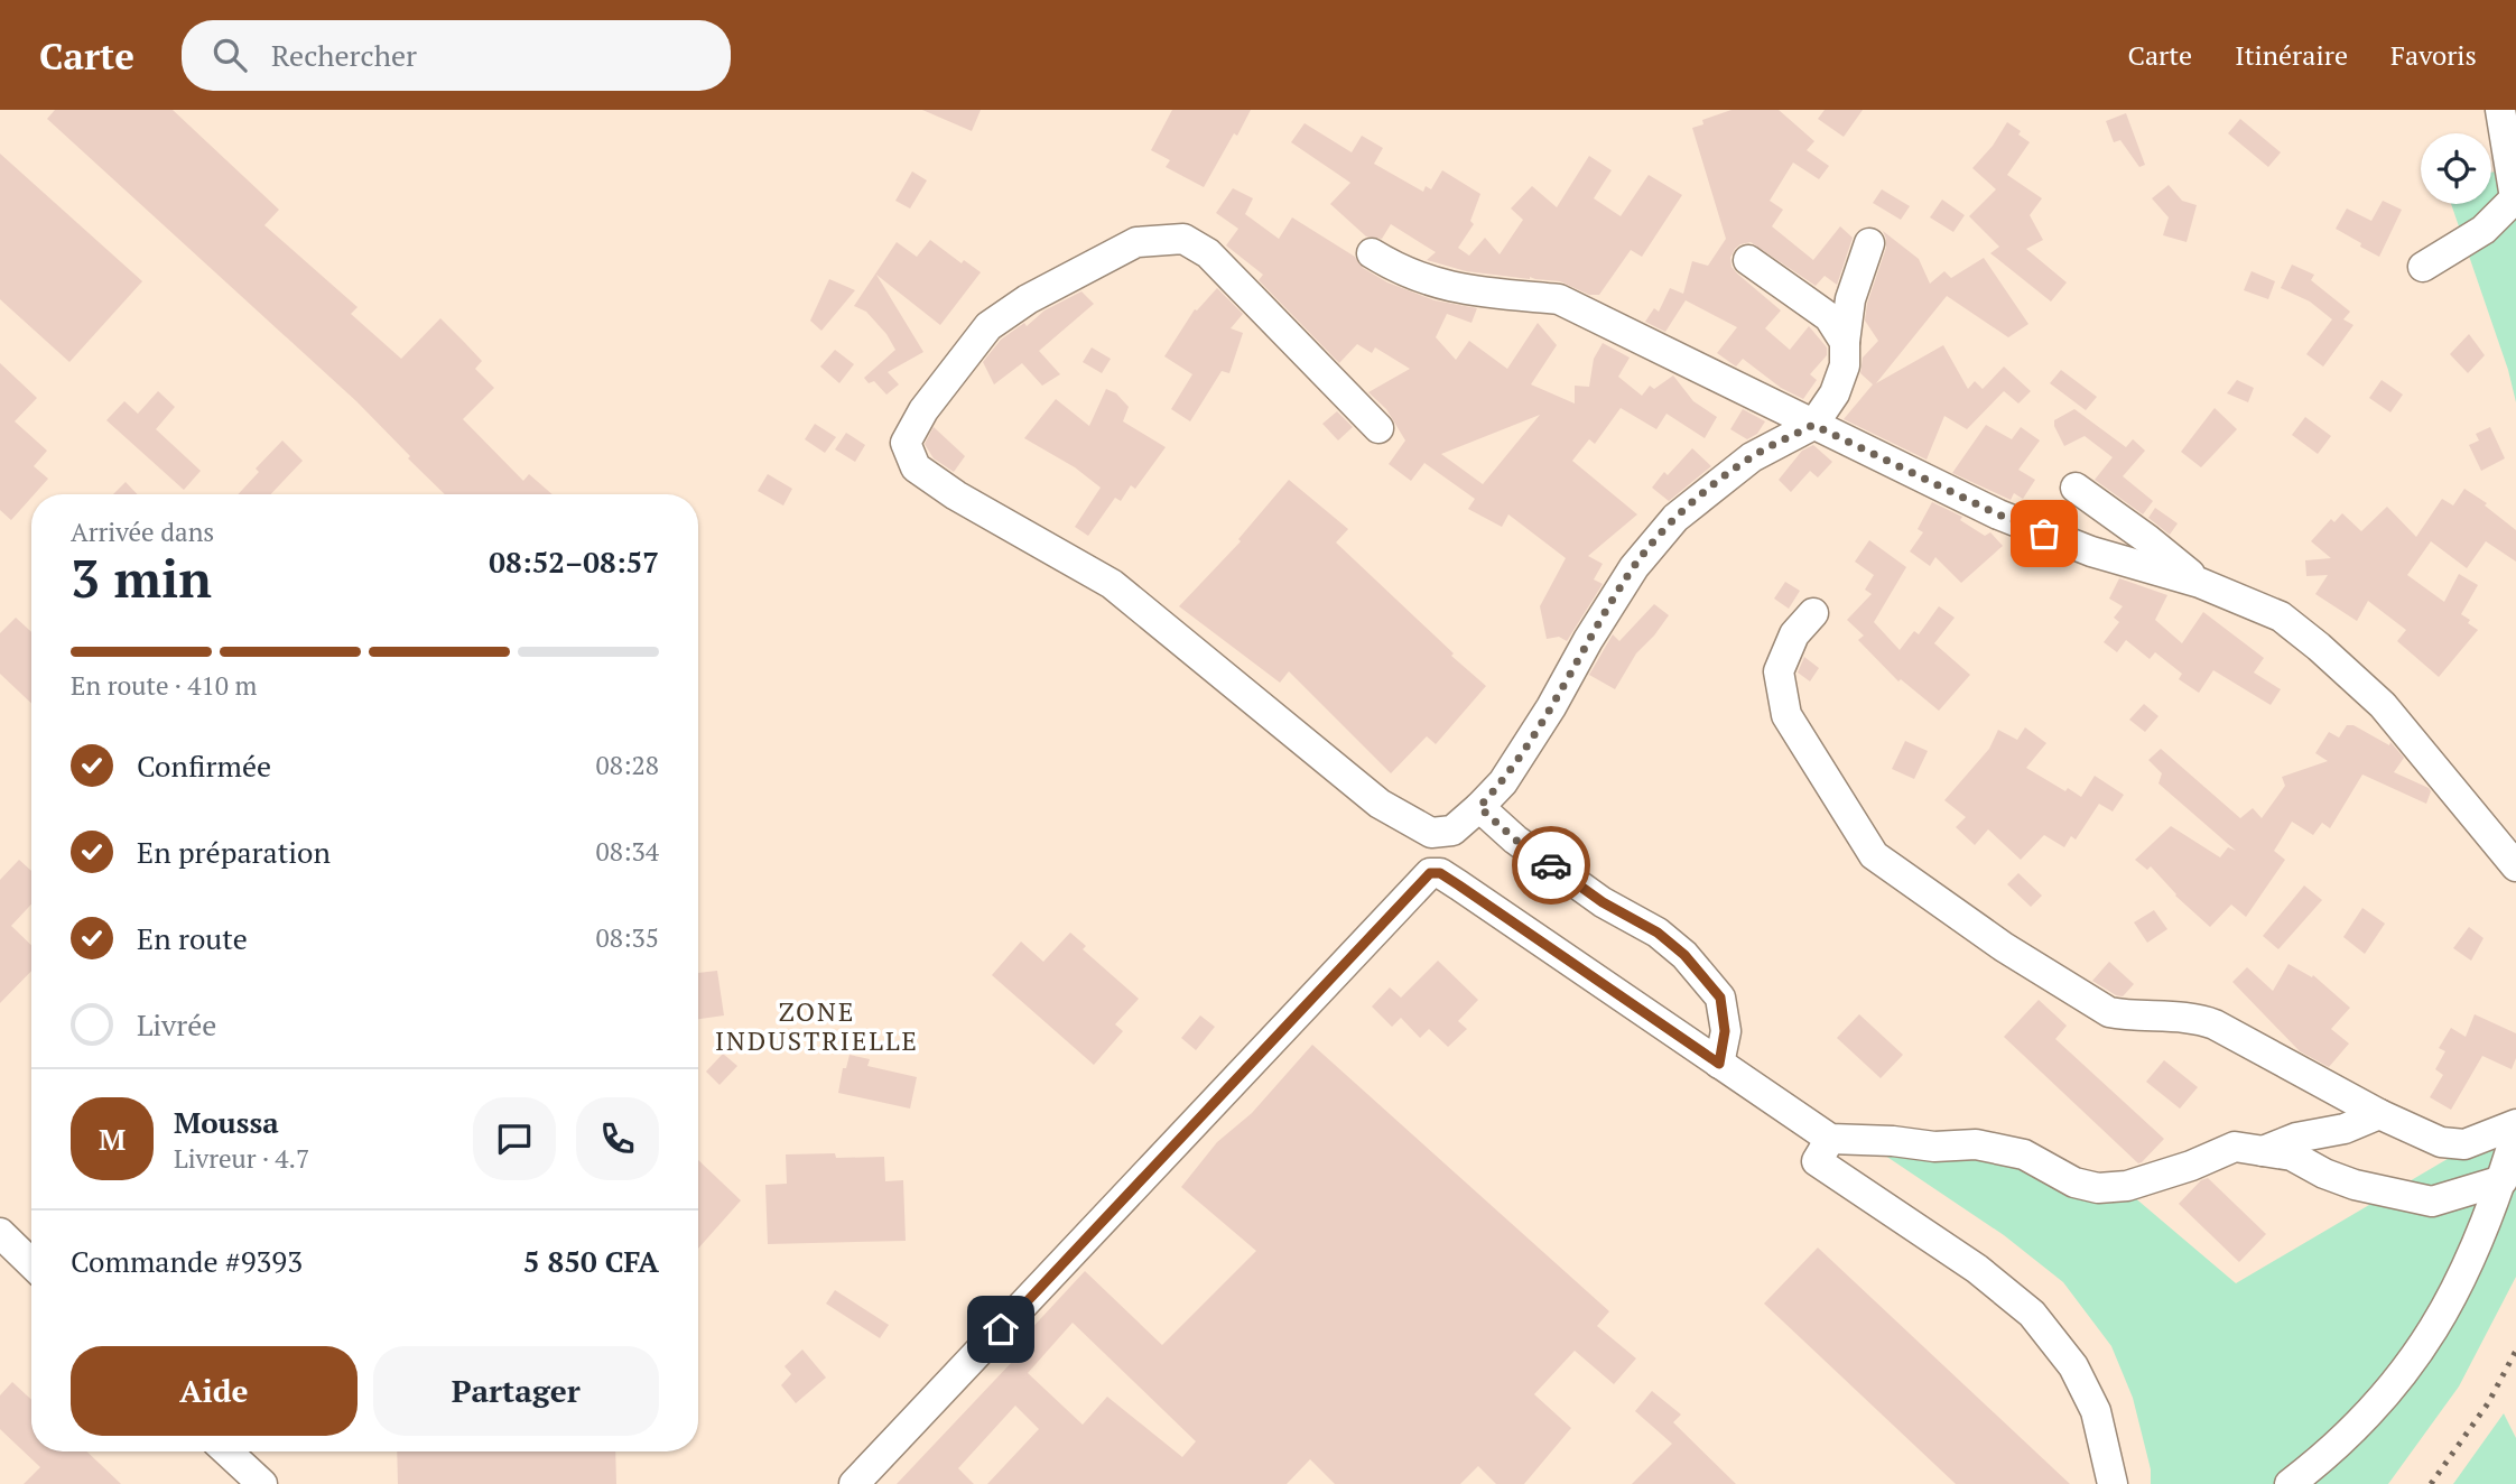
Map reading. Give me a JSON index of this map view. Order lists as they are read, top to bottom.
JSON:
{
  "districts": ["ZONE INDUSTRIELLE"],
  "page": {
    "header": "Carte",
    "search": "Rechercher",
    "nav": ["Carte", "Itinéraire", "Favoris"],
    "heading": ["3 min", "Arrivée dans", "08:52–08:57"],
    "panel": [
      "Moussa",
      "Livreur · 4.7",
      "Commande #9393",
      "5 850 CFA"
    ],
    "bar": "En route · 410 m",
    "list": [
      ["Confirmée", "08:28"],
      ["En préparation", "08:34"],
      ["En route", "08:35"],
      "Livrée"
    ],
    "round": "M",
    "buttons": ["Aide", "Partager"]
  }
}
